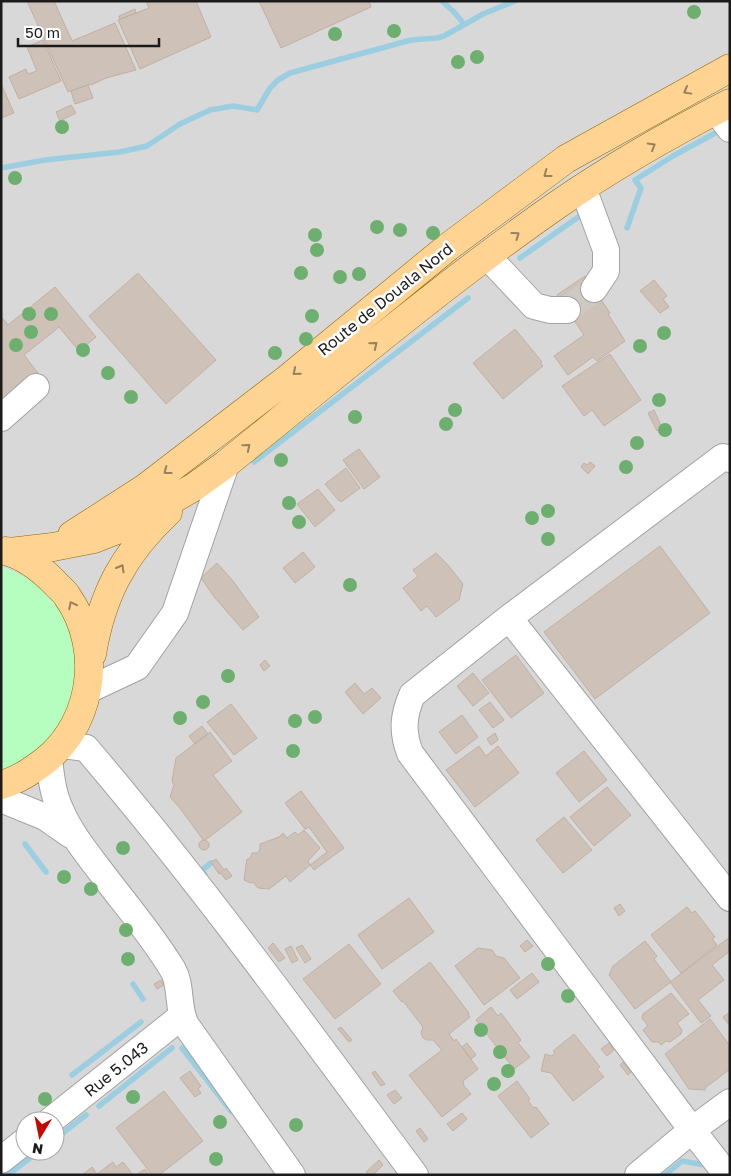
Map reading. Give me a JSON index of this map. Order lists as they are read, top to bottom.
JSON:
{
  "streets": {
    "main road": ["Route de Douala Nord"],
    "street": ["Rue 5.043"]
  },
  "scale_bar": "50 m",
  "north": "bottom"
}
